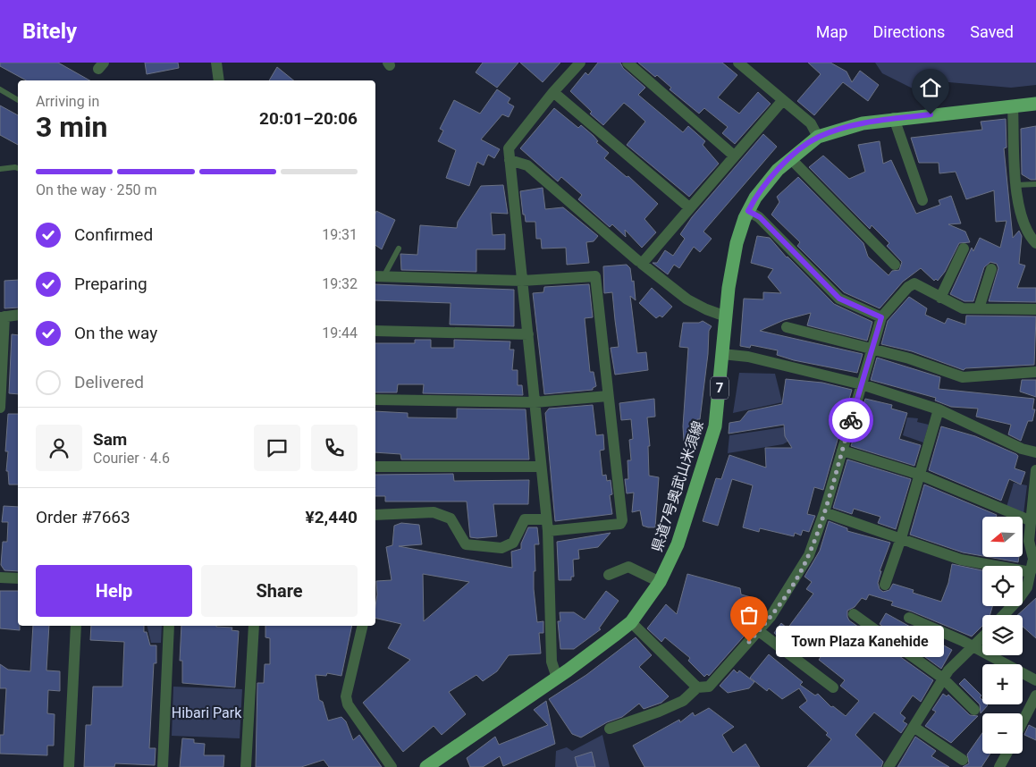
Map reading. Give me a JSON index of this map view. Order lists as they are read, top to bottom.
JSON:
{
  "streets": {
    "main road": ["7", "県道7号奥武山米須線"]
  },
  "parks": ["Hibari Park"],
  "places": ["Town Plaza Kanehide"],
  "north": "left",
  "page": {
    "header": "Bitely",
    "nav": ["Map", "Directions", "Saved"],
    "heading": ["3 min", "Arriving in", "20:01–20:06"],
    "panel": [
      "Sam",
      "Courier · 4.6",
      "Order #7663",
      "¥2,440"
    ],
    "bar": "On the way · 250 m",
    "list": [
      ["Confirmed", "19:31"],
      ["Preparing", "19:32"],
      ["On the way", "19:44"],
      "Delivered"
    ],
    "map_buttons": ["+", "−"],
    "buttons": ["Help", "Share"],
    "bubble": "Town Plaza Kanehide"
  }
}
